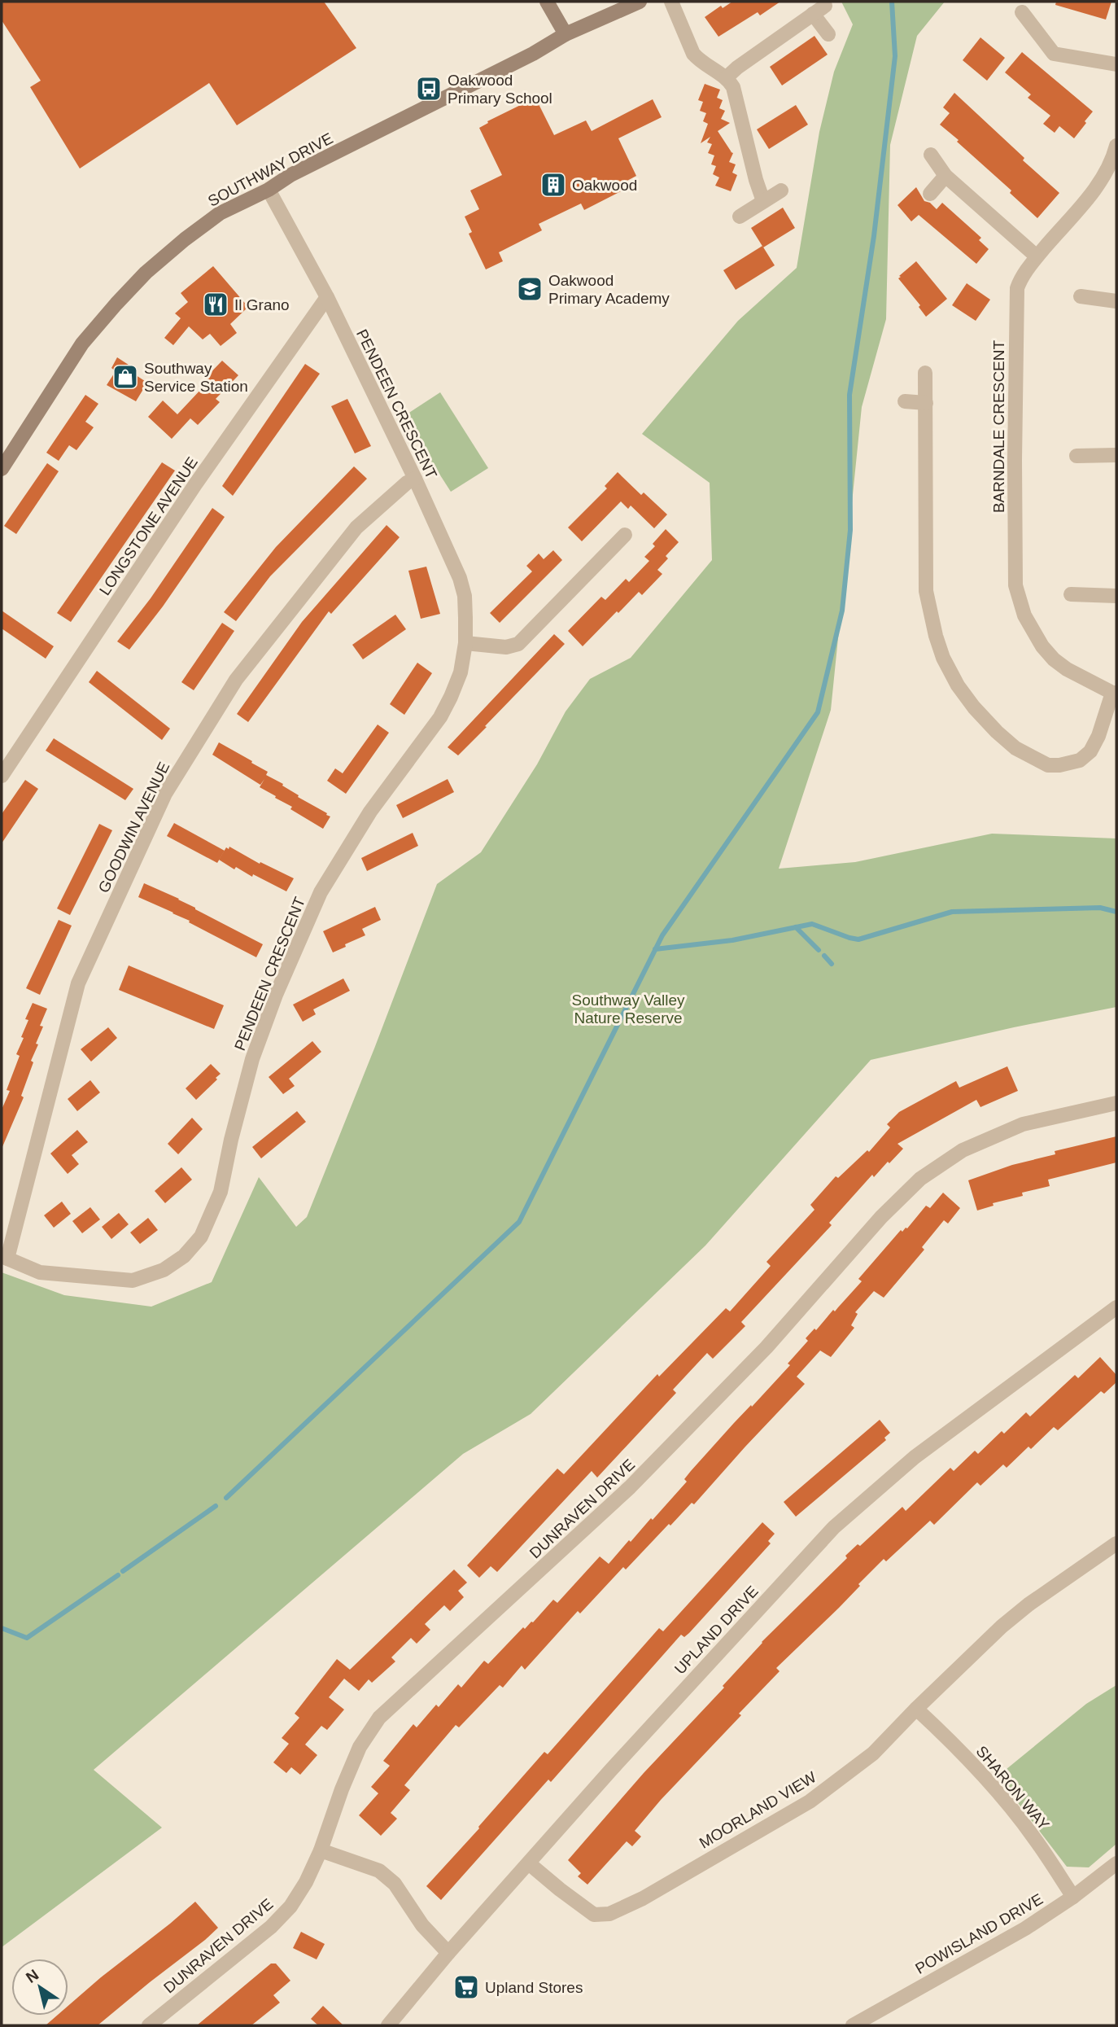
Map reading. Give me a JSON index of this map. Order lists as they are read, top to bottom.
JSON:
{
  "streets": {
    "street": [
      "SOUTHWAY DRIVE",
      "PENDEEN CRESCENT",
      "BARNDALE CRESCENT",
      "LONGSTONE AVENUE",
      "GOODWIN AVENUE",
      "DUNRAVEN DRIVE",
      "UPLAND DRIVE",
      "SHARON WAY",
      "MOORLAND VIEW",
      "POWISLAND DRIVE"
    ]
  },
  "crossings": [
    ["SOUTHWAY DRIVE", "PENDEEN CRESCENT"],
    ["PENDEEN CRESCENT", "LONGSTONE AVENUE"],
    ["PENDEEN CRESCENT", "GOODWIN AVENUE"],
    ["UPLAND DRIVE", "MOORLAND VIEW"],
    ["SHARON WAY", "MOORLAND VIEW"],
    ["SHARON WAY", "POWISLAND DRIVE"]
  ],
  "parks": ["Southway Valley Nature Reserve"],
  "places": {
    "bus stop": ["Oakwood Primary School"],
    "building": ["Oakwood"],
    "school or university": ["Oakwood Primary Academy"],
    "restaurant": ["Il Grano"],
    "shop": ["Southway Service Station"],
    "supermarket": ["Upland Stores"]
  },
  "north": "top left"
}
